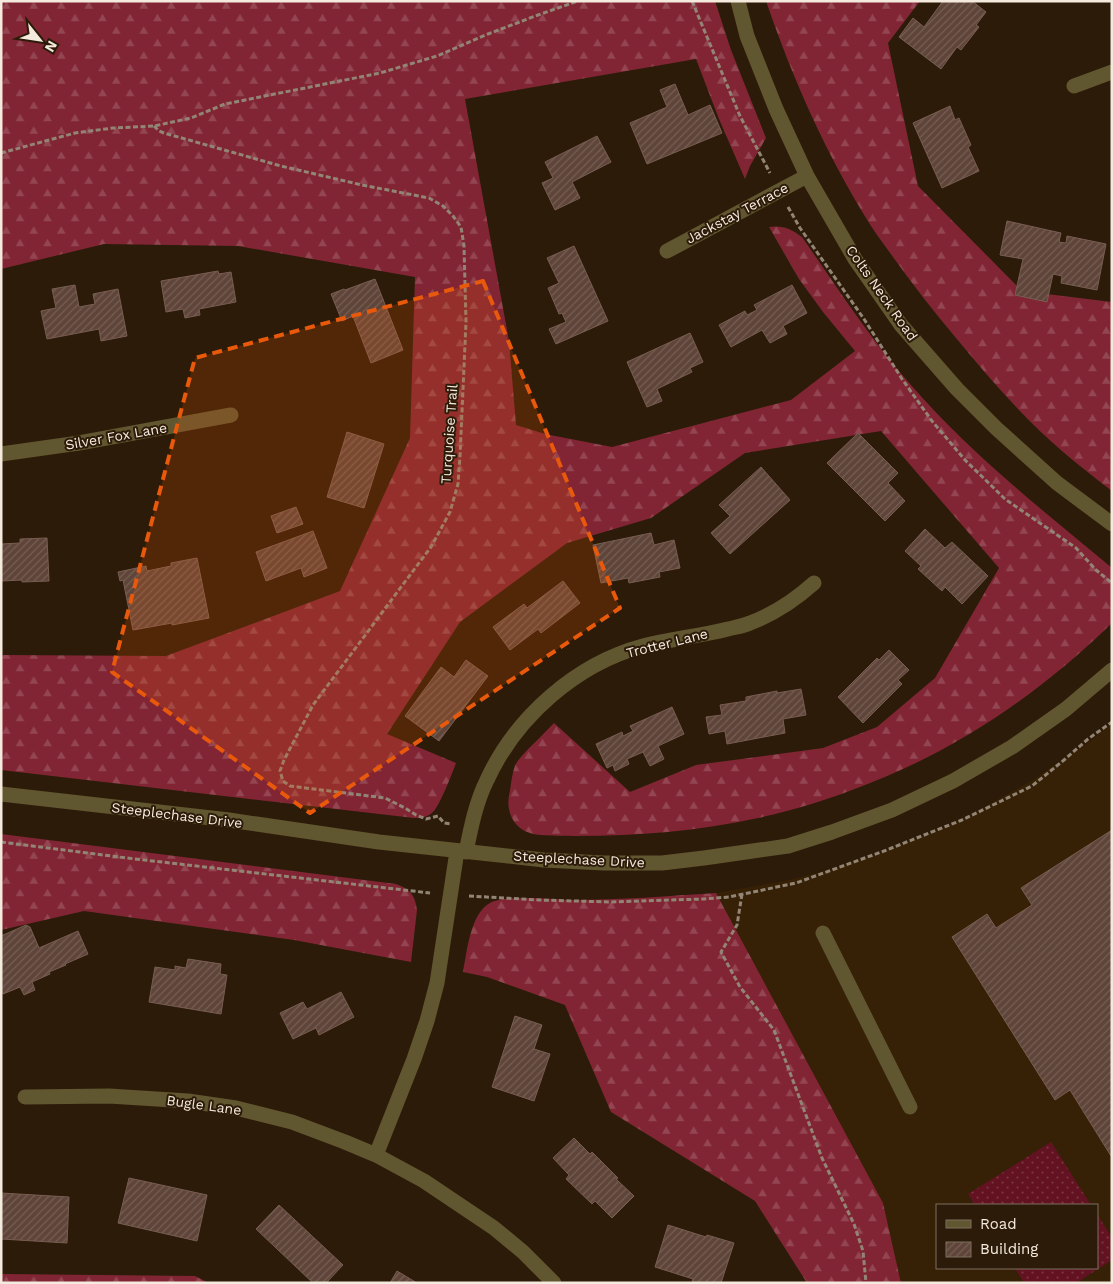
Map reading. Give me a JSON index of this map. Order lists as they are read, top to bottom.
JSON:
{
  "streets": {
    "street": [
      "Jackstay Terrace",
      "Colts Neck Road",
      "Silver Fox Lane",
      "Trotter Lane",
      "Steeplechase Drive",
      "Bugle Lane"
    ],
    "path": ["Turquoise Trail"]
  },
  "crossings": [
    ["Jackstay Terrace", "Colts Neck Road"],
    ["Turquoise Trail", "Trotter Lane"],
    ["Trotter Lane", "Steeplechase Drive"]
  ],
  "legend": ["Road", "Building"],
  "north": "bottom right"
}
